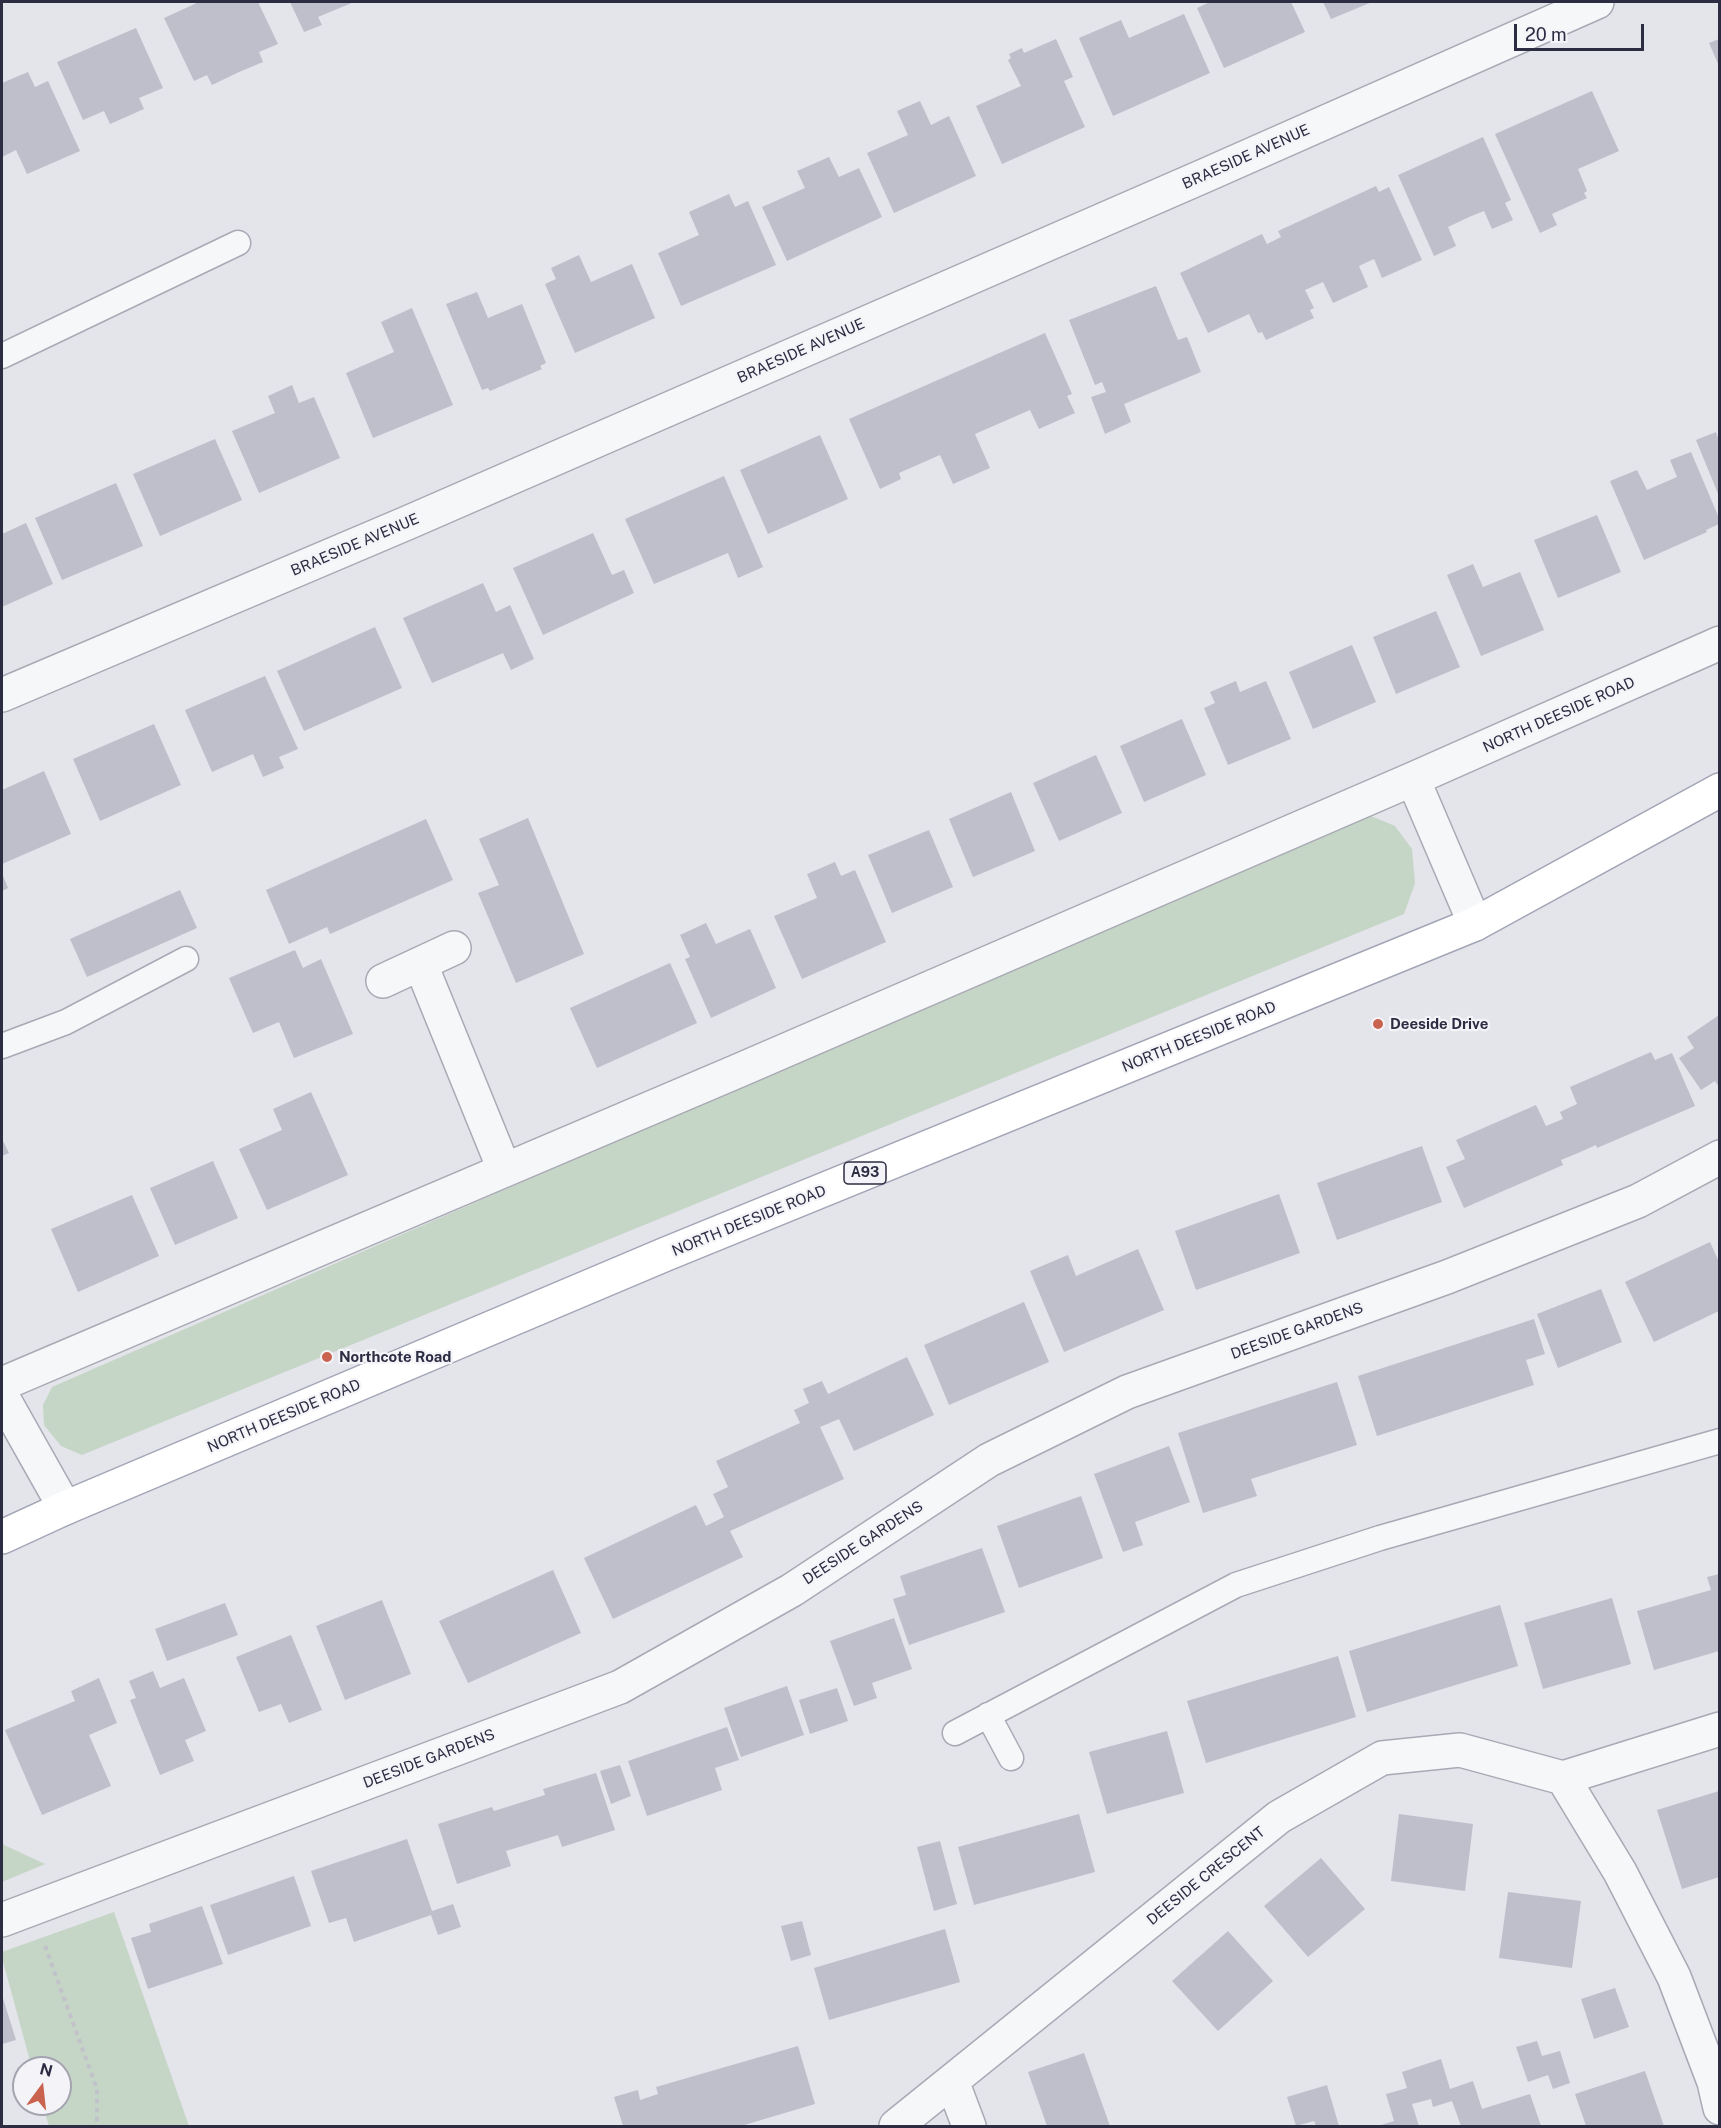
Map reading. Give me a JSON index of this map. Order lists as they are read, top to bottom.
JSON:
{
  "streets": {
    "main road": ["NORTH DEESIDE ROAD", "A93"],
    "street": ["BRAESIDE AVENUE", "DEESIDE GARDENS", "DEESIDE CRESCENT"]
  },
  "places": ["Deeside Drive", "Northcote Road"],
  "scale_bar": "20 m",
  "north": "top"
}
